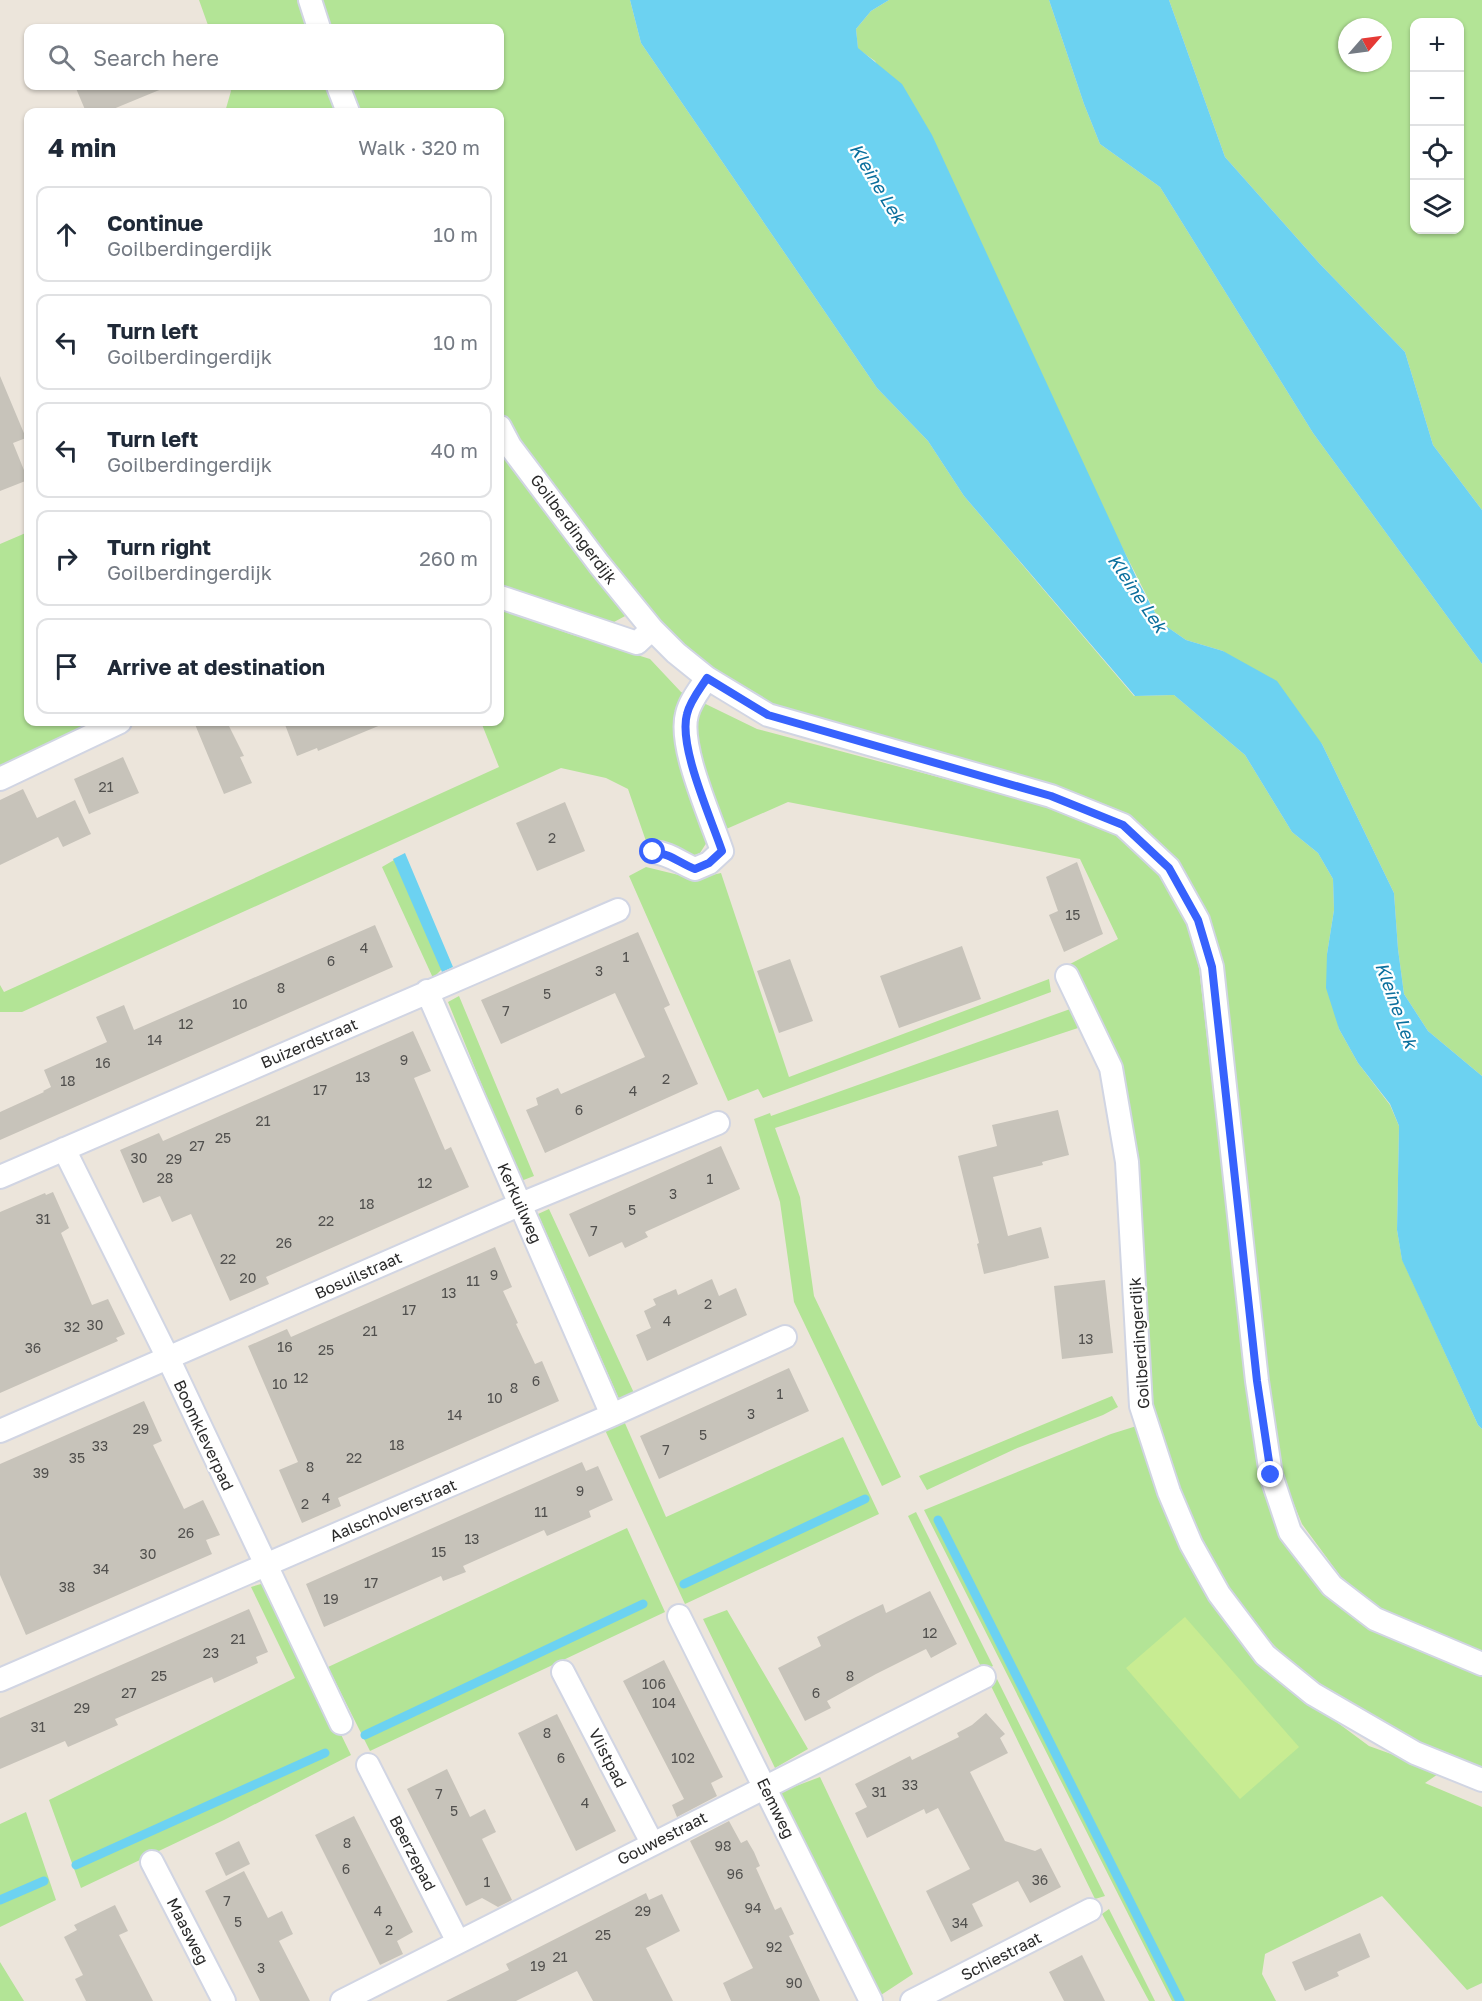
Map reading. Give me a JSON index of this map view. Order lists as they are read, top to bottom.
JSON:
{
  "streets": {
    "street": [
      "Goilberdingerdijk",
      "Buizerdstraat",
      "Kerkuilweg",
      "Bosuilstraat",
      "Boomkleverpad",
      "Aalscholverstraat",
      "Vlistpad",
      "Eemweg",
      "Gouwestraat",
      "Beerzepad",
      "Maasweg",
      "Schiestraat"
    ]
  },
  "crossings": [
    ["Buizerdstraat", "Kerkuilweg"],
    ["Buizerdstraat", "Boomkleverpad"],
    ["Kerkuilweg", "Bosuilstraat"],
    ["Kerkuilweg", "Aalscholverstraat"],
    ["Bosuilstraat", "Boomkleverpad"],
    ["Boomkleverpad", "Aalscholverstraat"],
    ["Vlistpad", "Gouwestraat"],
    ["Eemweg", "Gouwestraat"],
    ["Gouwestraat", "Beerzepad"]
  ],
  "water": ["Kleine Lek"],
  "house_numbers": [
    "21",
    "2",
    "15",
    "4",
    "1",
    "6",
    "3",
    "8",
    "5",
    "10",
    "7",
    "12",
    "14",
    "9",
    "16",
    "13",
    "2",
    "18",
    "17",
    "4",
    "6",
    "21",
    "25",
    "27",
    "30",
    "29",
    "28",
    "1",
    "12",
    "3",
    "18",
    "5",
    "31",
    "22",
    "7",
    "26",
    "22",
    "9",
    "20",
    "11",
    "13",
    "2",
    "17",
    "4",
    "30",
    "32",
    "21",
    "13",
    "16",
    "36",
    "25",
    "12",
    "6",
    "10",
    "8",
    "1",
    "10",
    "3",
    "14",
    "29",
    "5",
    "18",
    "33",
    "7",
    "35",
    "22",
    "8",
    "39",
    "9",
    "4",
    "2",
    "11",
    "26",
    "13",
    "15",
    "30",
    "34",
    "17",
    "38",
    "19",
    "12",
    "21",
    "23",
    "25",
    "8",
    "106",
    "27",
    "6",
    "104",
    "29",
    "31",
    "8",
    "6",
    "102",
    "33",
    "31",
    "7",
    "4",
    "5",
    "8",
    "98",
    "6",
    "96",
    "36",
    "1",
    "7",
    "94",
    "4",
    "29",
    "5",
    "34",
    "2",
    "25",
    "92",
    "21",
    "19",
    "3",
    "90"
  ],
  "north": "top right",
  "page": {
    "map_buttons": ["+", "−"],
    "search": "Search here",
    "heading": ["4 min", "Walk · 320 m"],
    "list": [
      ["Continue", "Goilberdingerdijk", "10 m"],
      ["Turn left", "Goilberdingerdijk", "10 m"],
      ["Turn left", "Goilberdingerdijk", "40 m"],
      ["Turn right", "Goilberdingerdijk", "260 m"],
      "Arrive at destination"
    ]
  }
}
